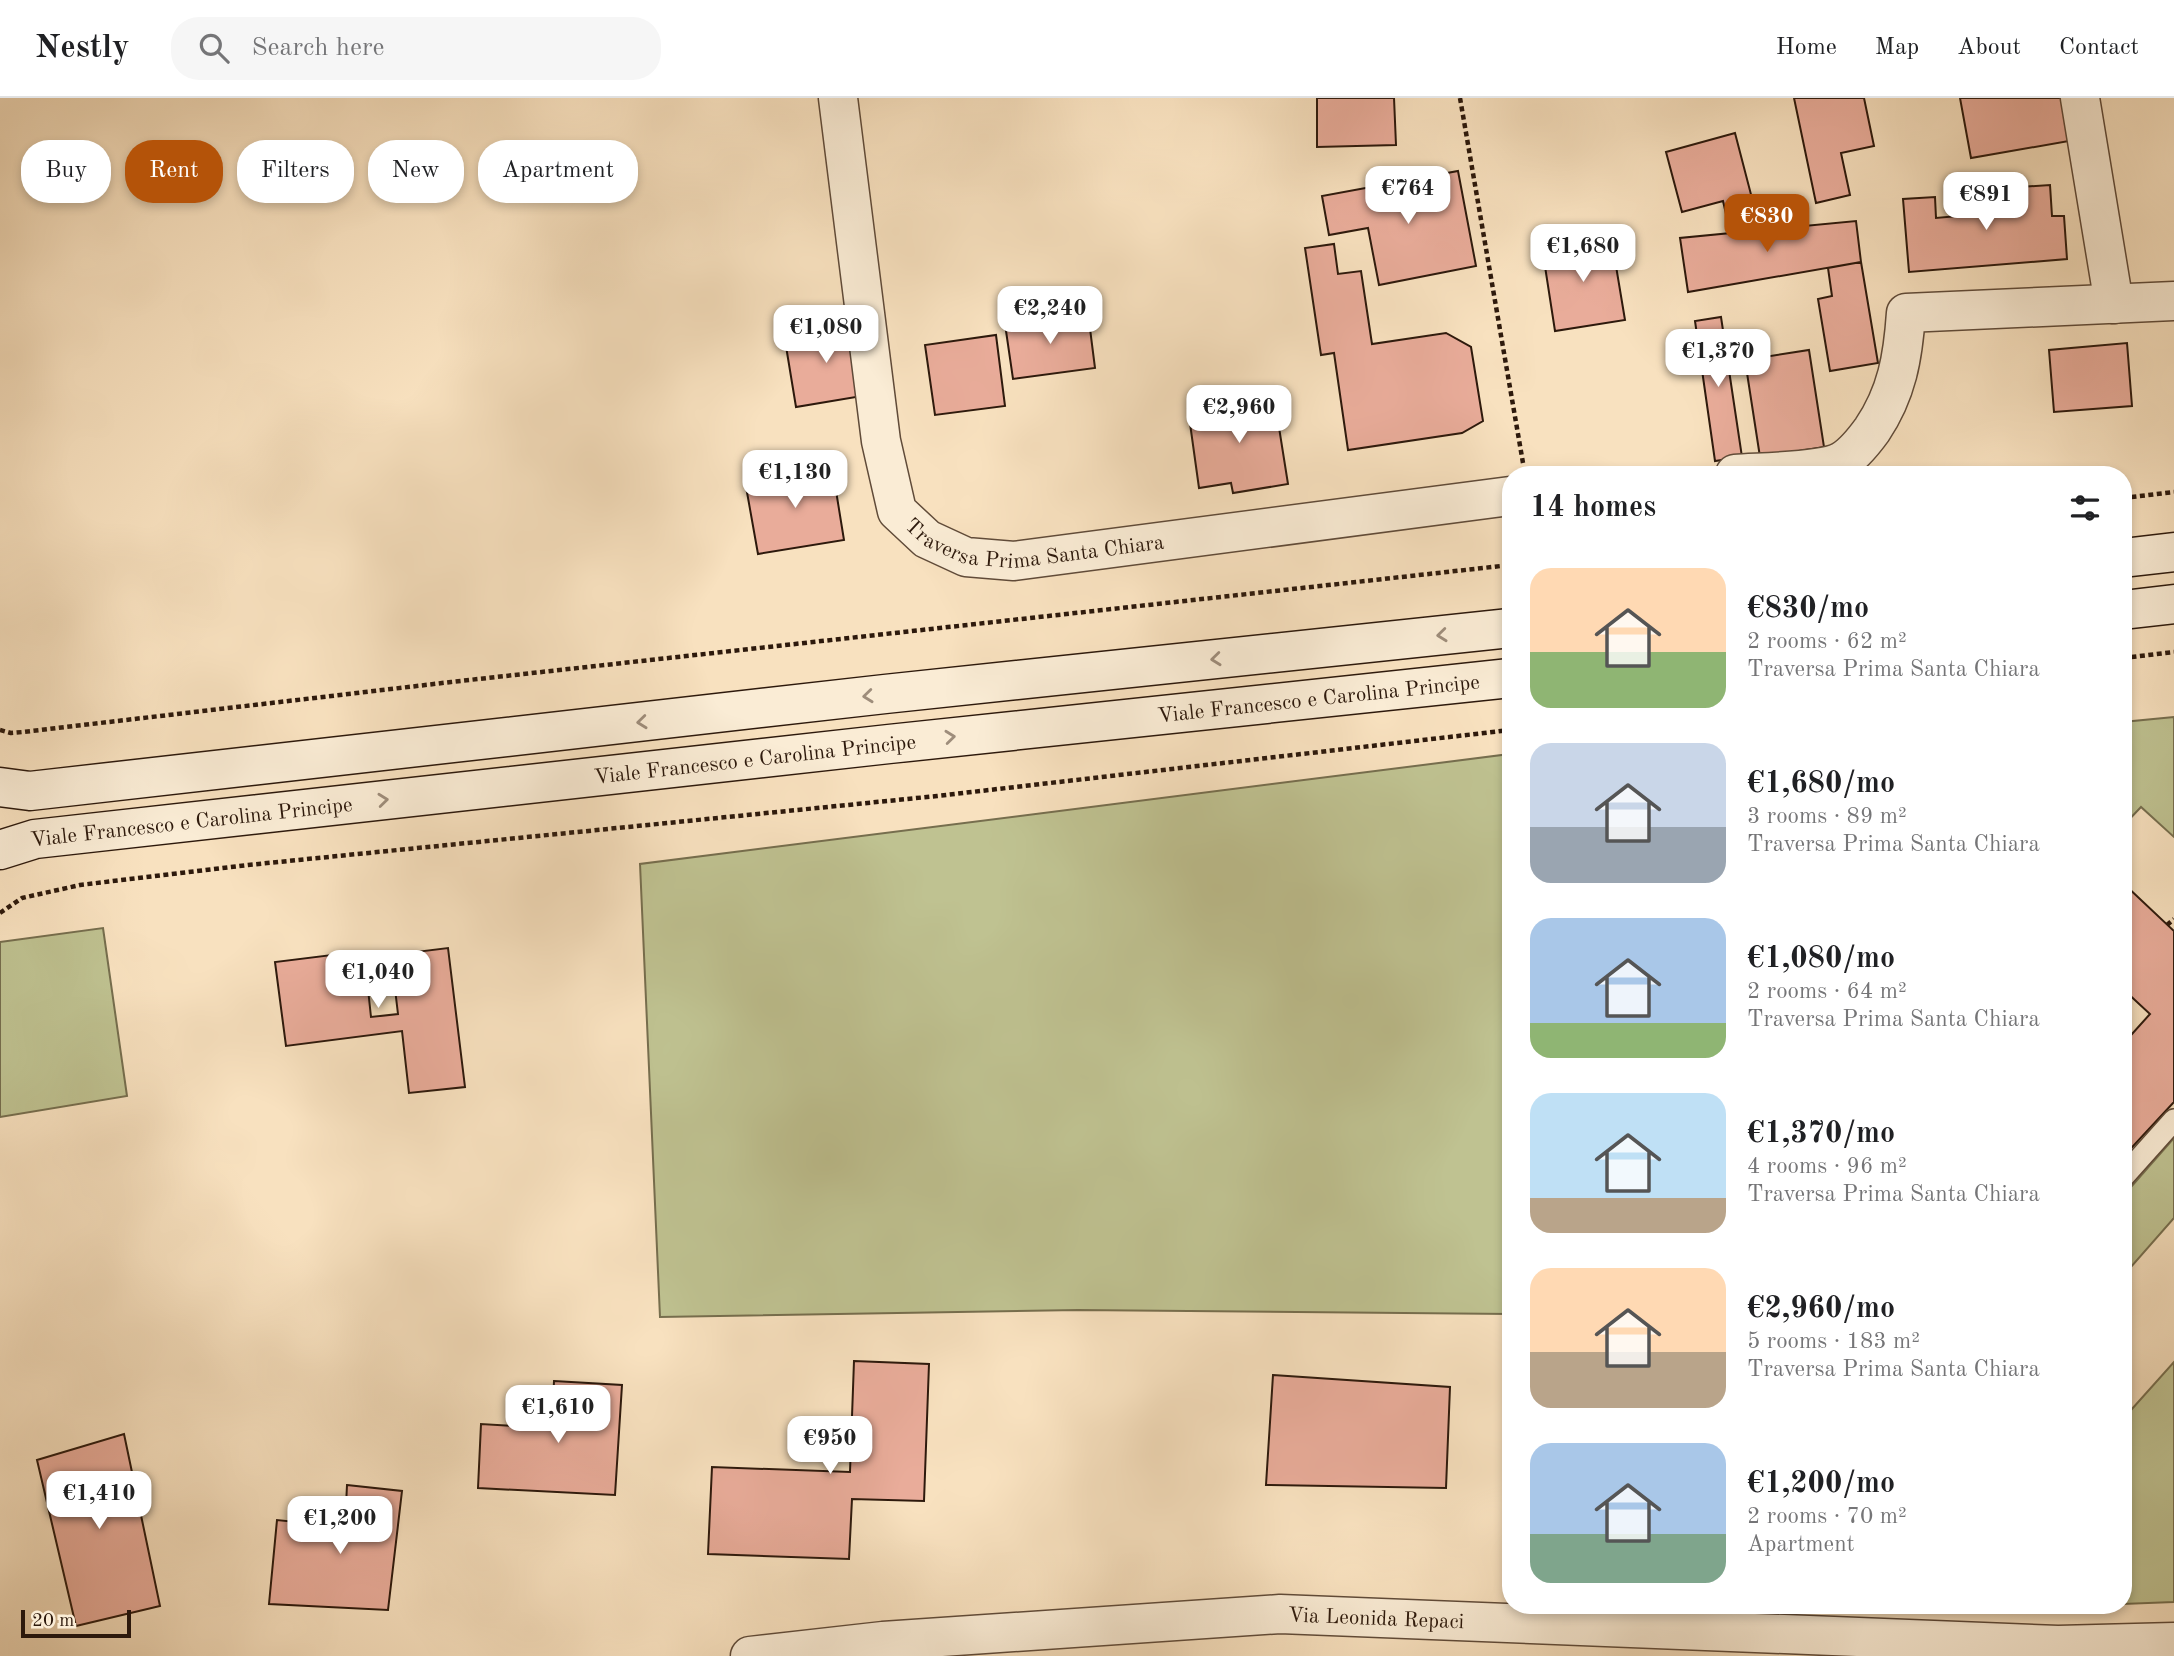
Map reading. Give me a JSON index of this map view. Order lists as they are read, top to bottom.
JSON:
{
  "streets": {
    "street": ["Traversa Prima Santa Chiara", "Viale Francesco e Carolina Principe", "Via Leonida Repaci"]
  },
  "scale_bar": "20 m",
  "page": {
    "header": "Nestly",
    "search": "Search here",
    "nav": [
      "Home",
      "Map",
      "About",
      "Contact"
    ],
    "chip": [
      "Buy",
      "Rent",
      "Filters",
      "New",
      "Apartment"
    ],
    "price": [
      "€764",
      "€891",
      "€830",
      "€1,680",
      "€2,240",
      "€1,080",
      "€1,370",
      "€2,960",
      "€1,130",
      "€1,040",
      "€1,610",
      "€950",
      "€1,410",
      "€1,200"
    ],
    "heading": "14 homes",
    "list": [
      {
        "name": "€830/mo",
        "note": "2 rooms · 62 m² · Traversa Prima Santa Chiara"
      },
      {
        "name": "€1,680/mo",
        "note": "3 rooms · 89 m² · Traversa Prima Santa Chiara"
      },
      {
        "name": "€1,080/mo",
        "note": "2 rooms · 64 m² · Traversa Prima Santa Chiara"
      },
      {
        "name": "€1,370/mo",
        "note": "4 rooms · 96 m² · Traversa Prima Santa Chiara"
      },
      {
        "name": "€2,960/mo",
        "note": "5 rooms · 183 m² · Traversa Prima Santa Chiara"
      },
      {
        "name": "€1,200/mo",
        "note": "2 rooms · 70 m² · Apartment"
      }
    ],
    "scale": "20 m"
  }
}
